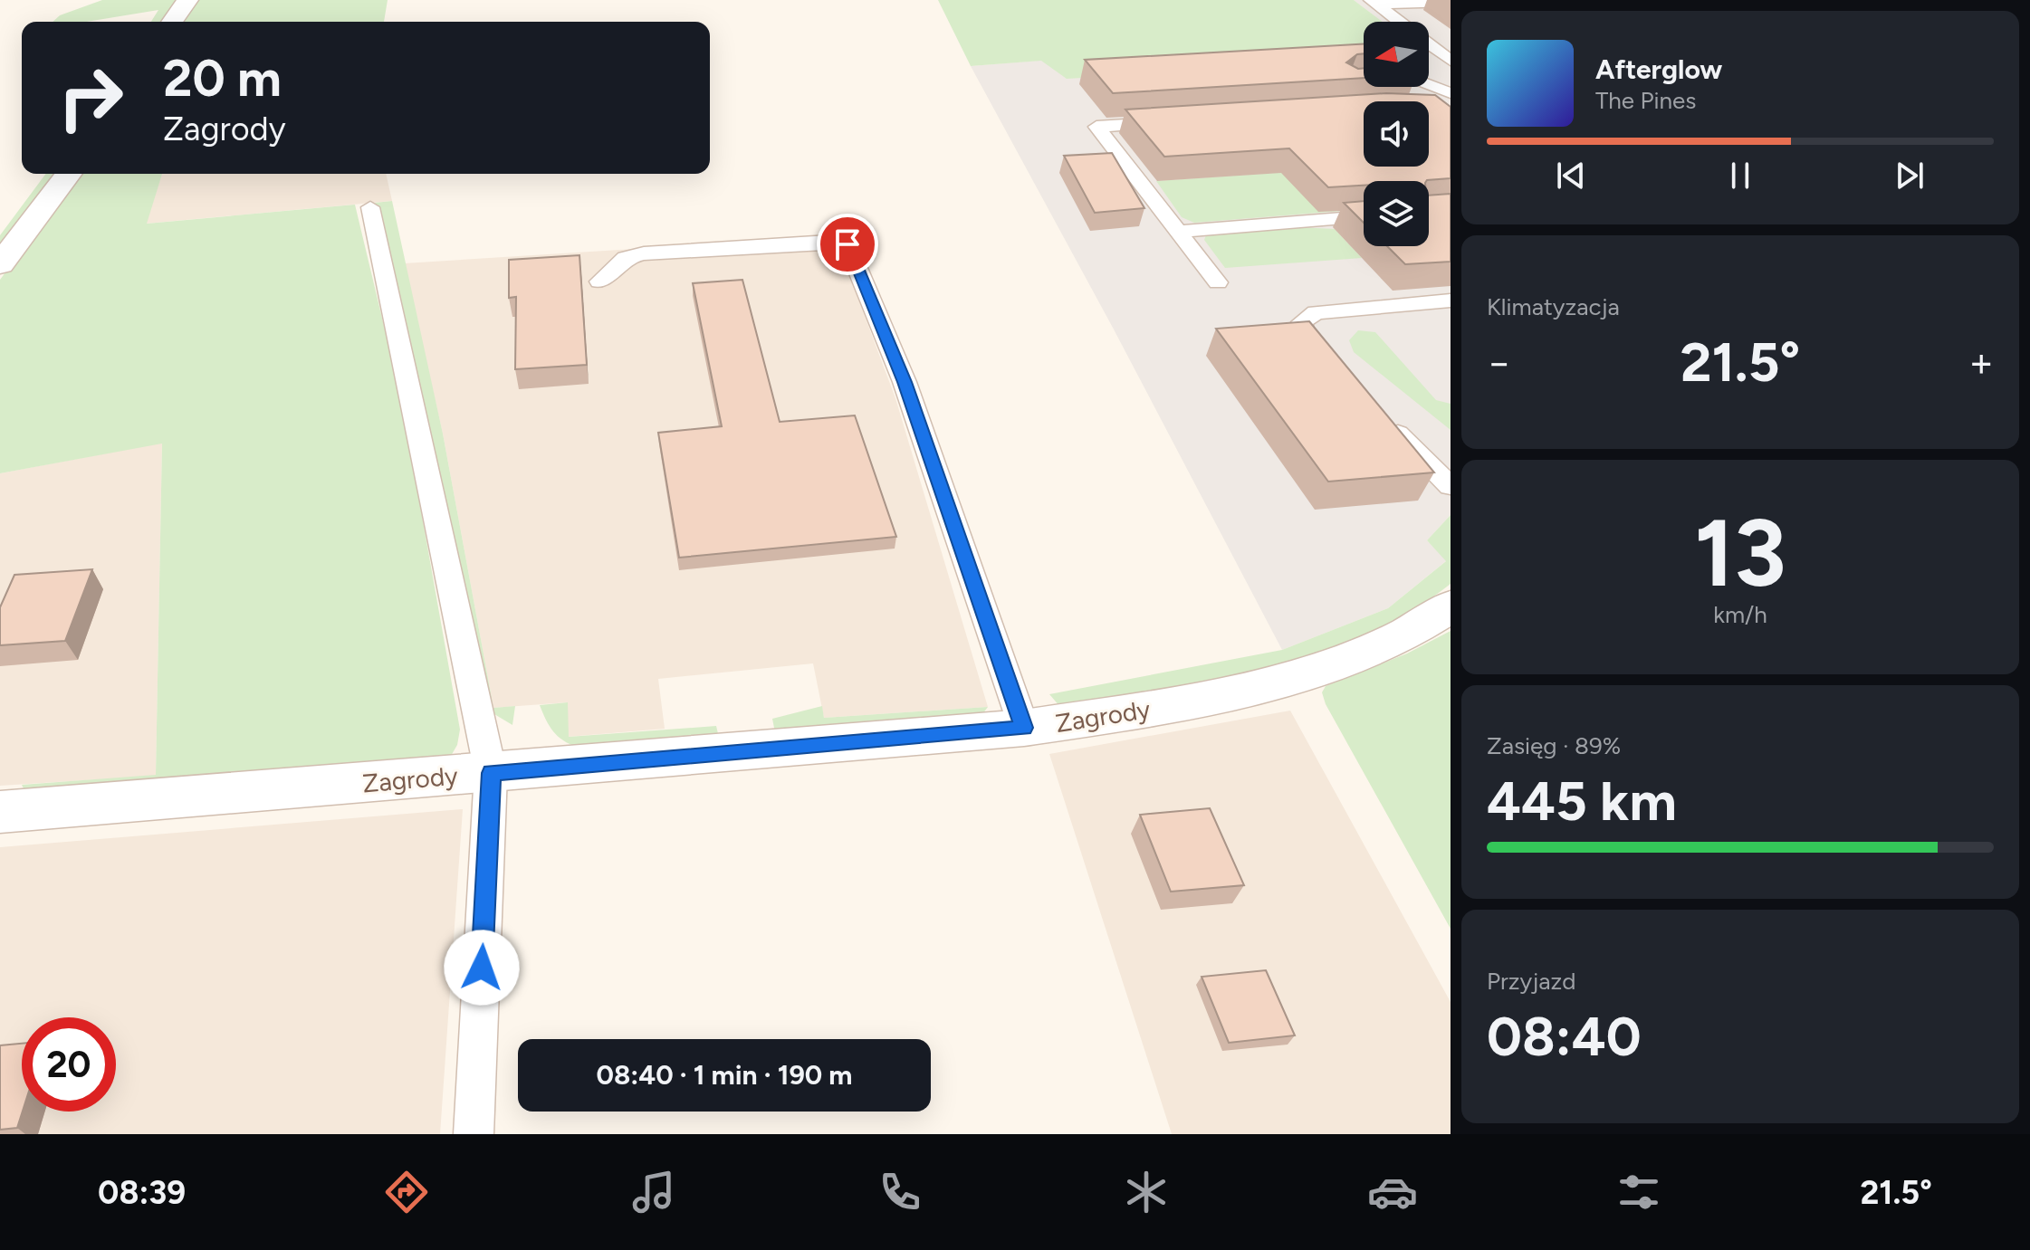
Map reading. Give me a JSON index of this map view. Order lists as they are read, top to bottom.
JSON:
{
  "streets": {
    "street": ["Zagrody"]
  },
  "north": "left",
  "page": {
    "turn": ["20 m", "Zagrody"],
    "song": ["Afterglow", "The Pines"],
    "tile": [
      "Klimatyzacja",
      ["13", "km/h"],
      ["Zasięg · 89%", "445 km"],
      ["Przyjazd", "08:40"]
    ],
    "heat": ["−", "21.5°", "+"],
    "limit": "20",
    "trip": "08:40 · 1 min · 190 m",
    "tabs": ["08:39", "21.5°"]
  }
}
